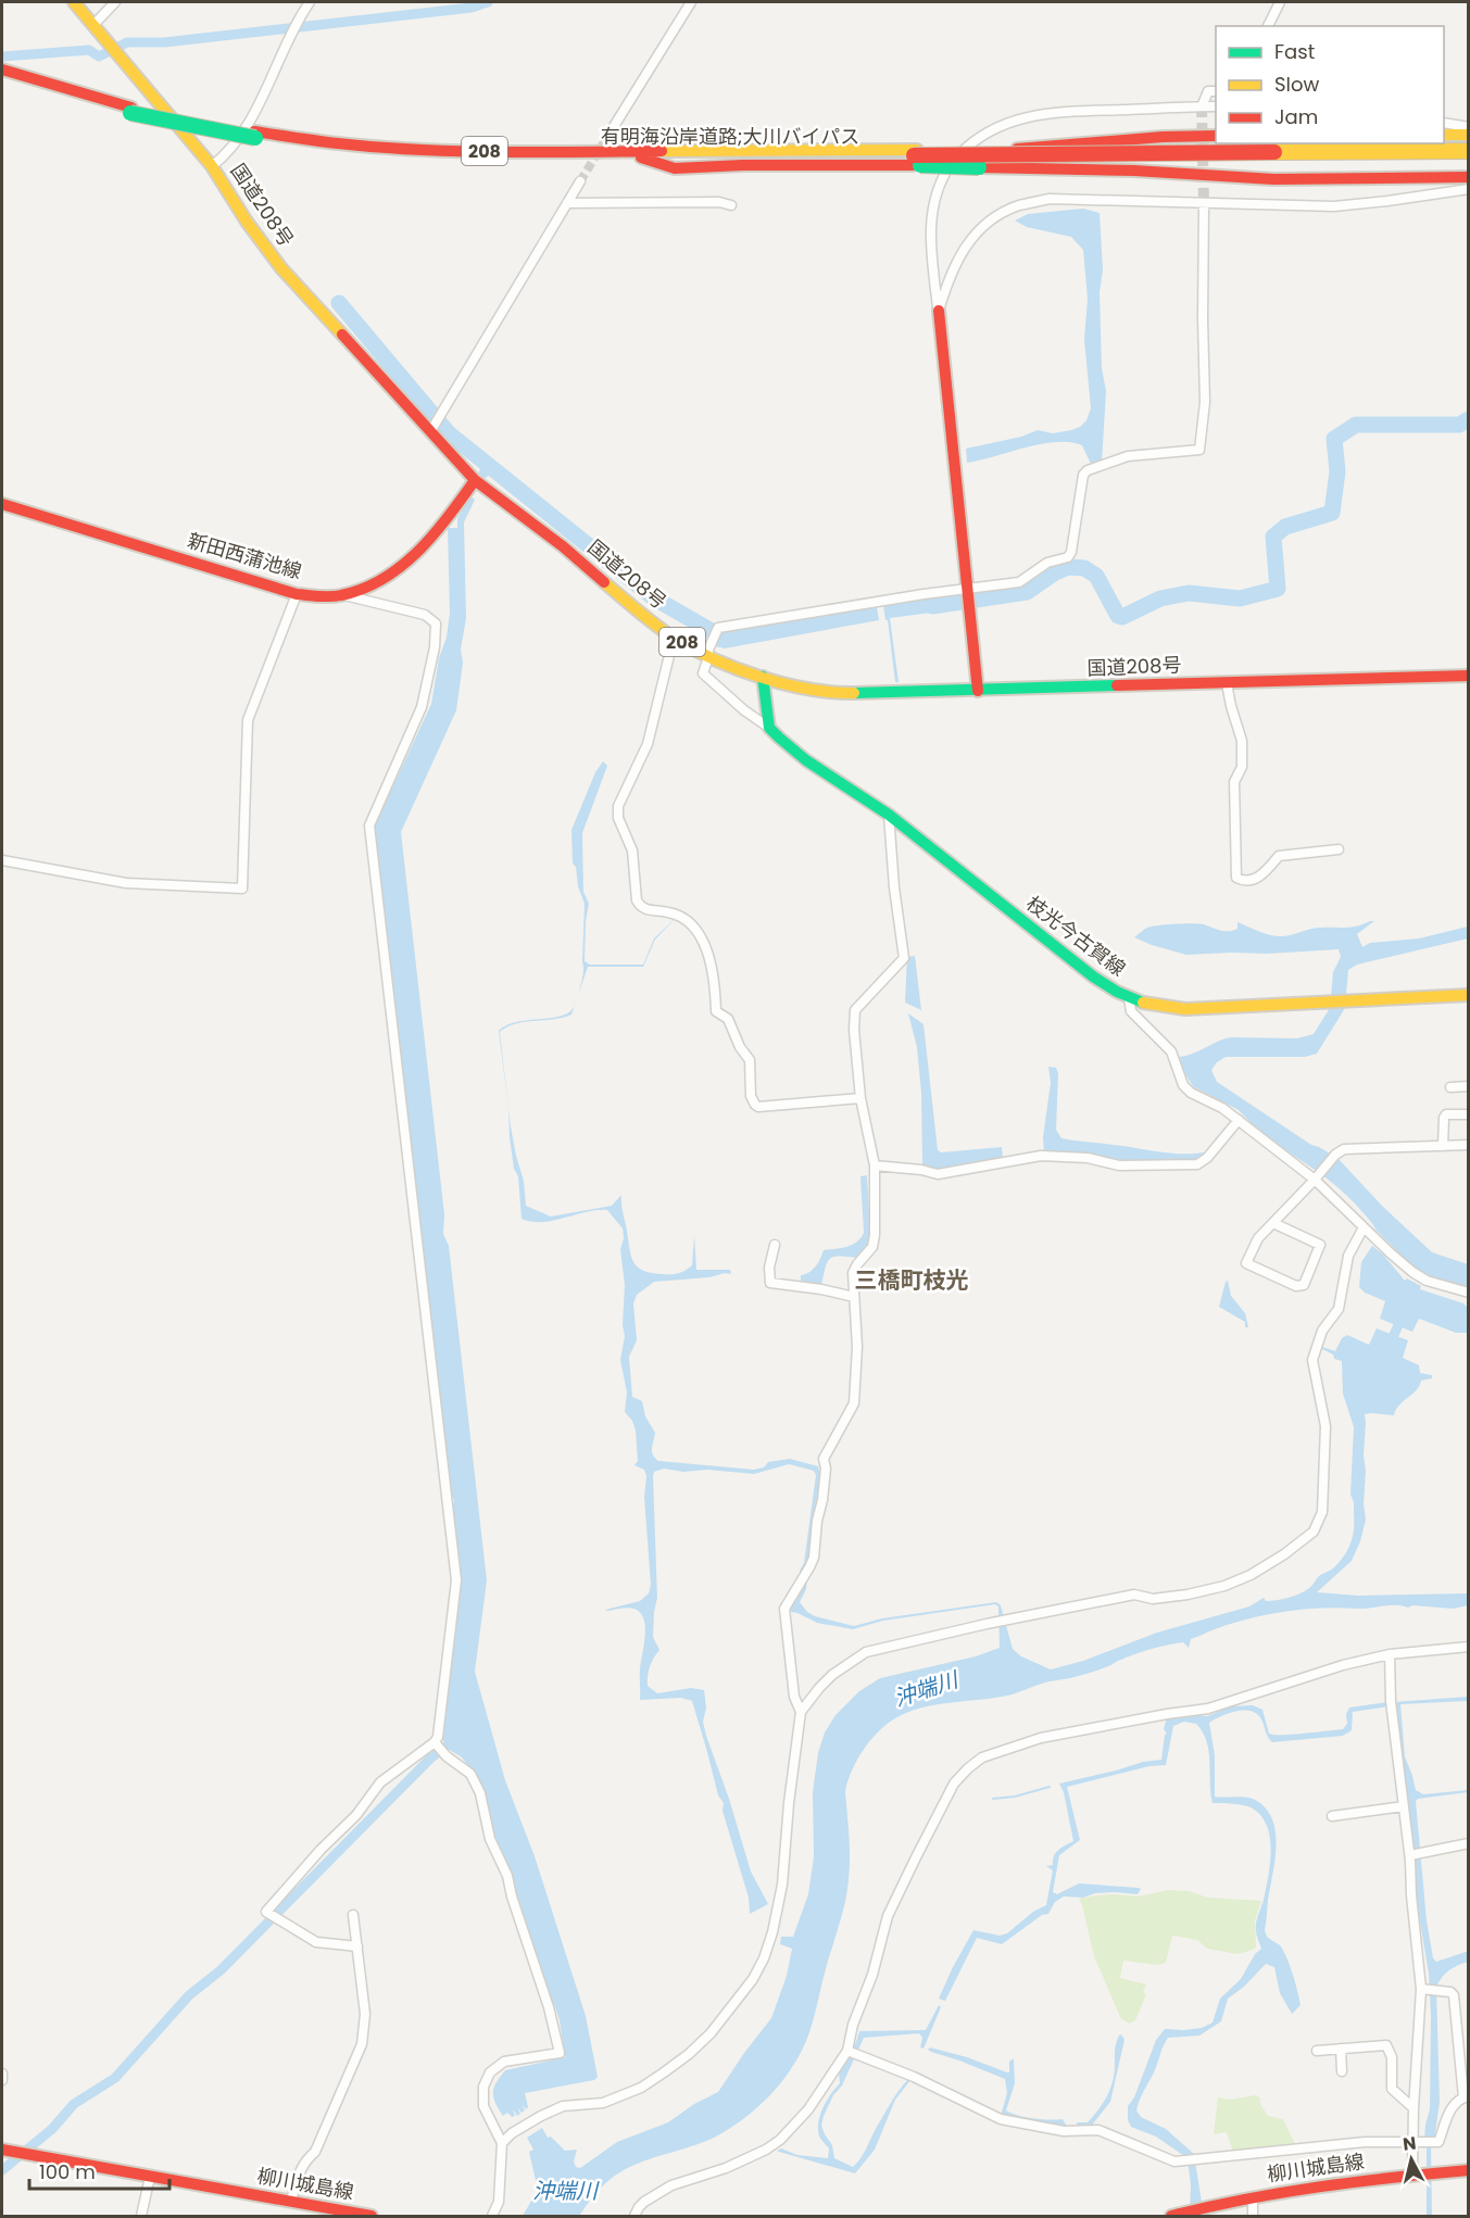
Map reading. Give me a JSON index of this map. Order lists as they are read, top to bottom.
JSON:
{
  "streets": {
    "main road": [
      "有明海沿岸道路;大川バイパス",
      "208",
      "国道208号",
      "新田西蒲池線",
      "枝光今古賀線",
      "柳川城島線"
    ]
  },
  "crossings": [
    ["国道208号", "新田西蒲池線"]
  ],
  "districts": ["三橋町枝光"],
  "water": ["沖端川"],
  "legend": ["Fast", "Slow", "Jam"],
  "scale_bar": "100 m",
  "north": "top"
}
